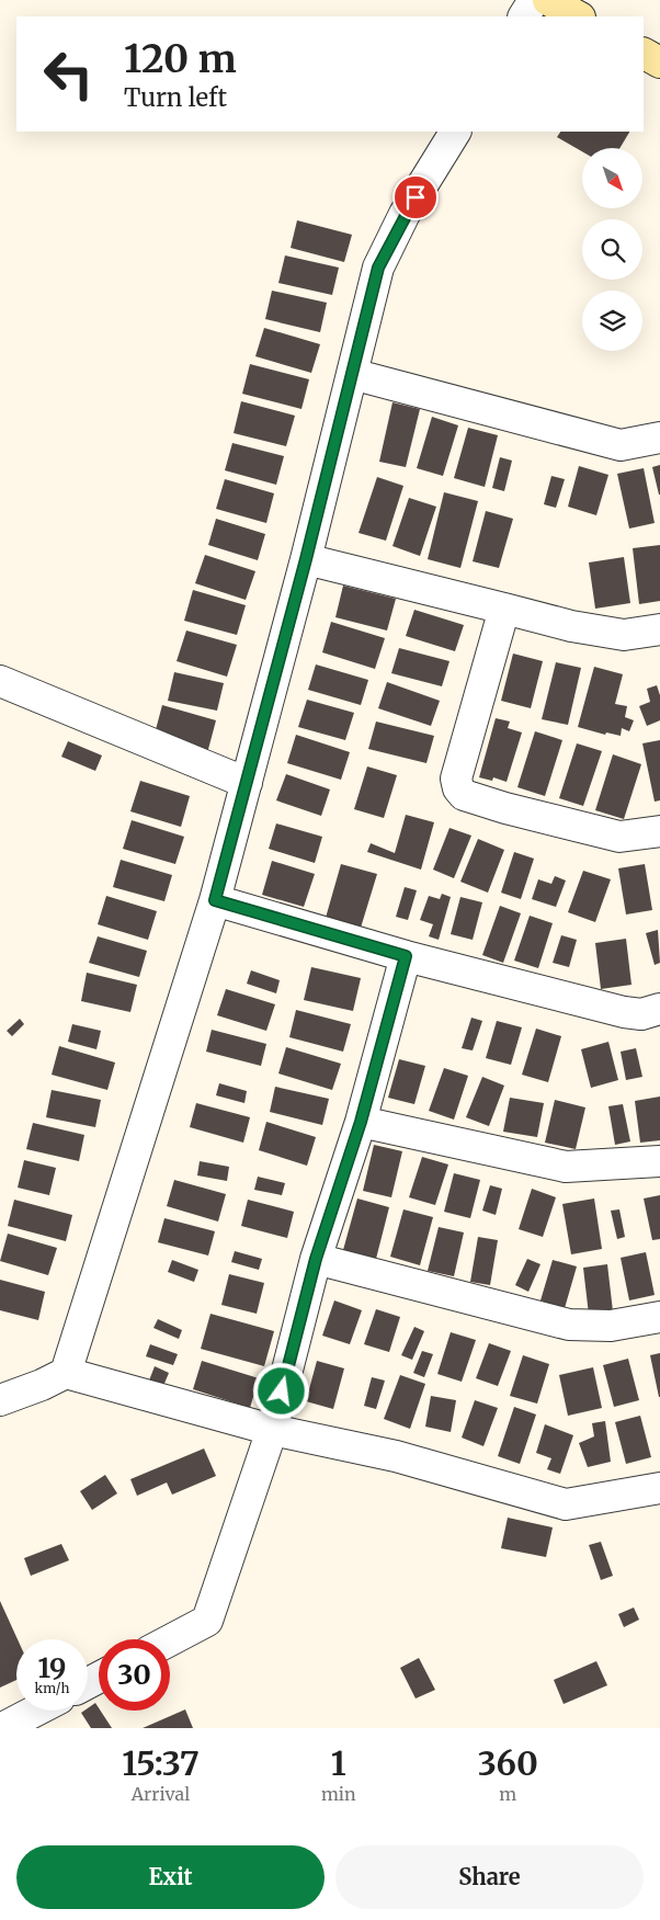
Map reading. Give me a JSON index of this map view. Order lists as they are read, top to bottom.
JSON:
{
  "north": "bottom right",
  "page": {
    "turn": ["120 m", "Turn left"],
    "speed": "19 km/h",
    "limit": "30",
    "eta": [
      "15:37",
      "Arrival",
      "1",
      "min",
      "360",
      "m"
    ],
    "buttons": ["Exit", "Share"]
  }
}
